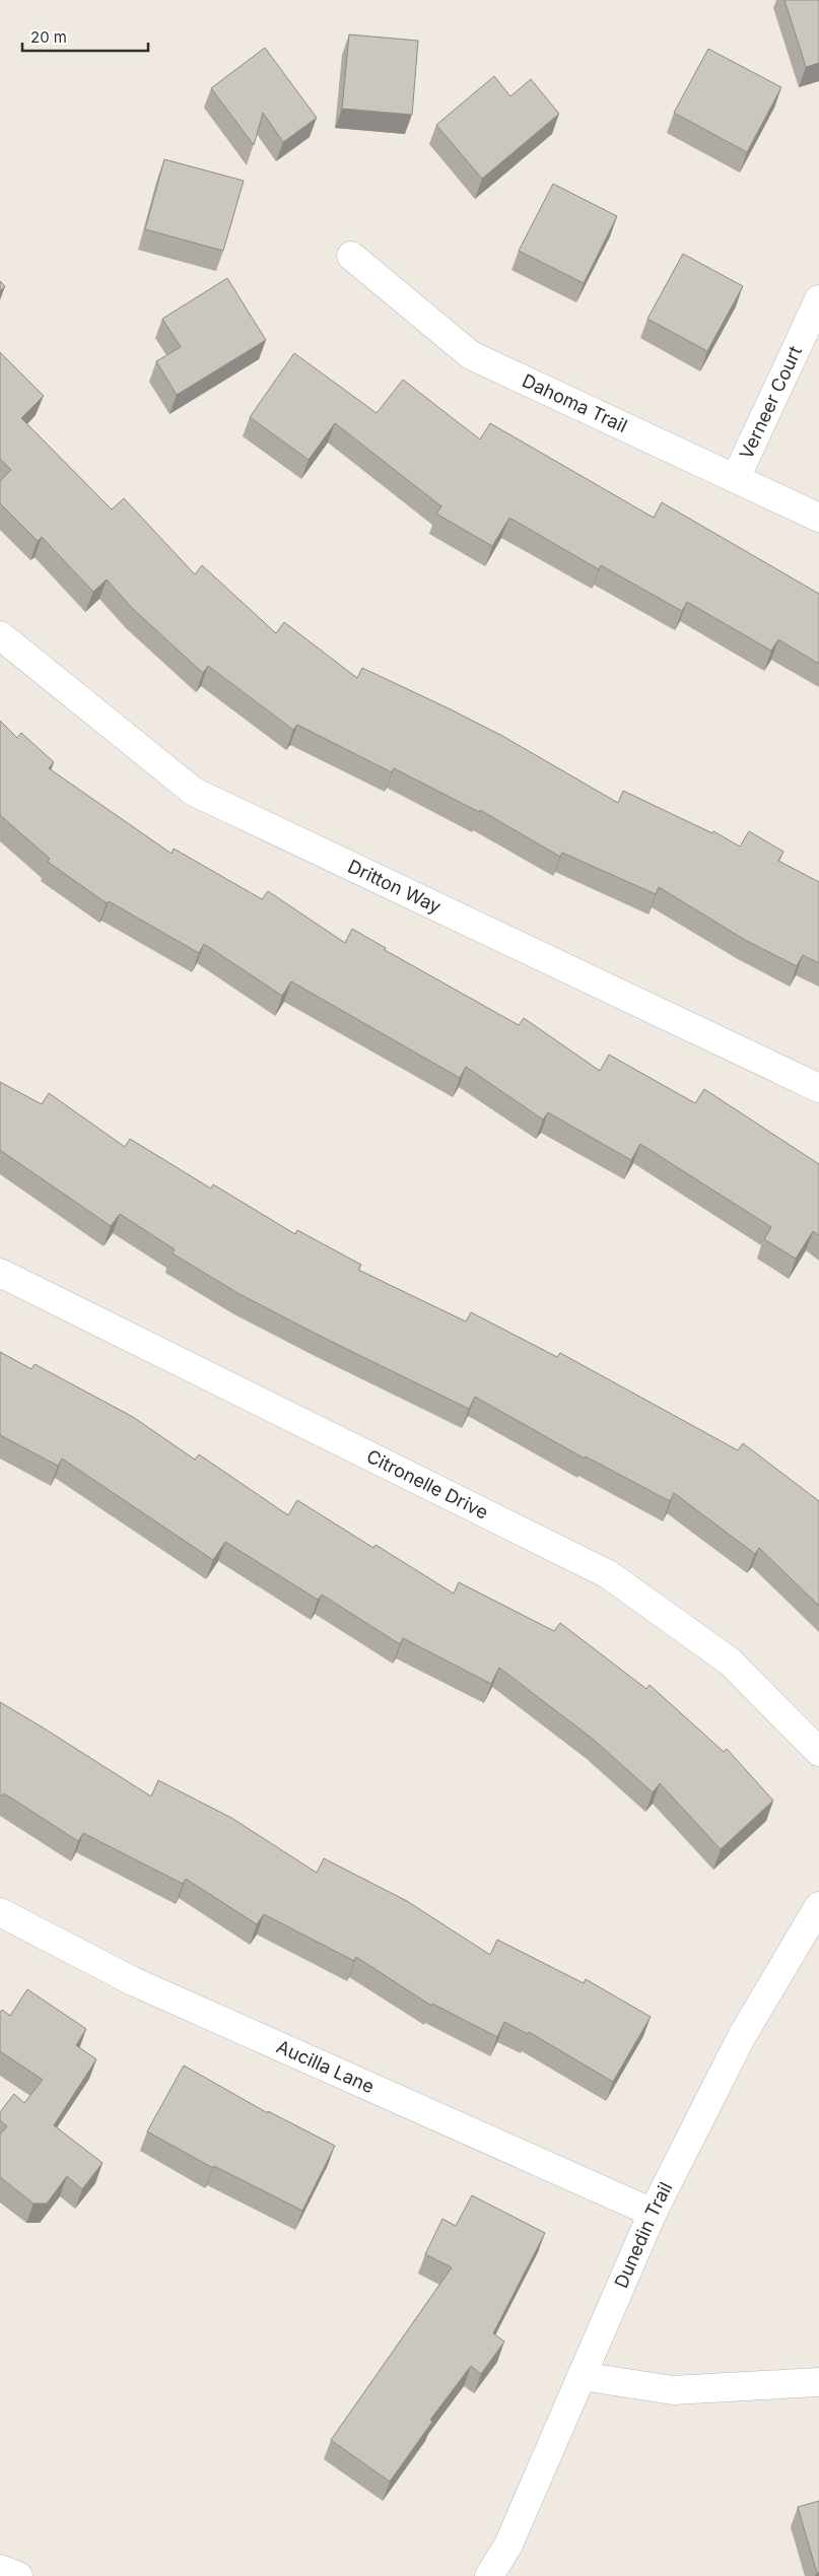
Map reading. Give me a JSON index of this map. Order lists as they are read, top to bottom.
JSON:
{
  "streets": {
    "street": [
      "Dahoma Trail",
      "Verneer Court",
      "Dritton Way",
      "Citronelle Drive",
      "Aucilla Lane",
      "Dunedin Trail"
    ]
  },
  "crossings": [
    ["Dahoma Trail", "Verneer Court"],
    ["Aucilla Lane", "Dunedin Trail"]
  ],
  "scale_bar": "20 m"
}
